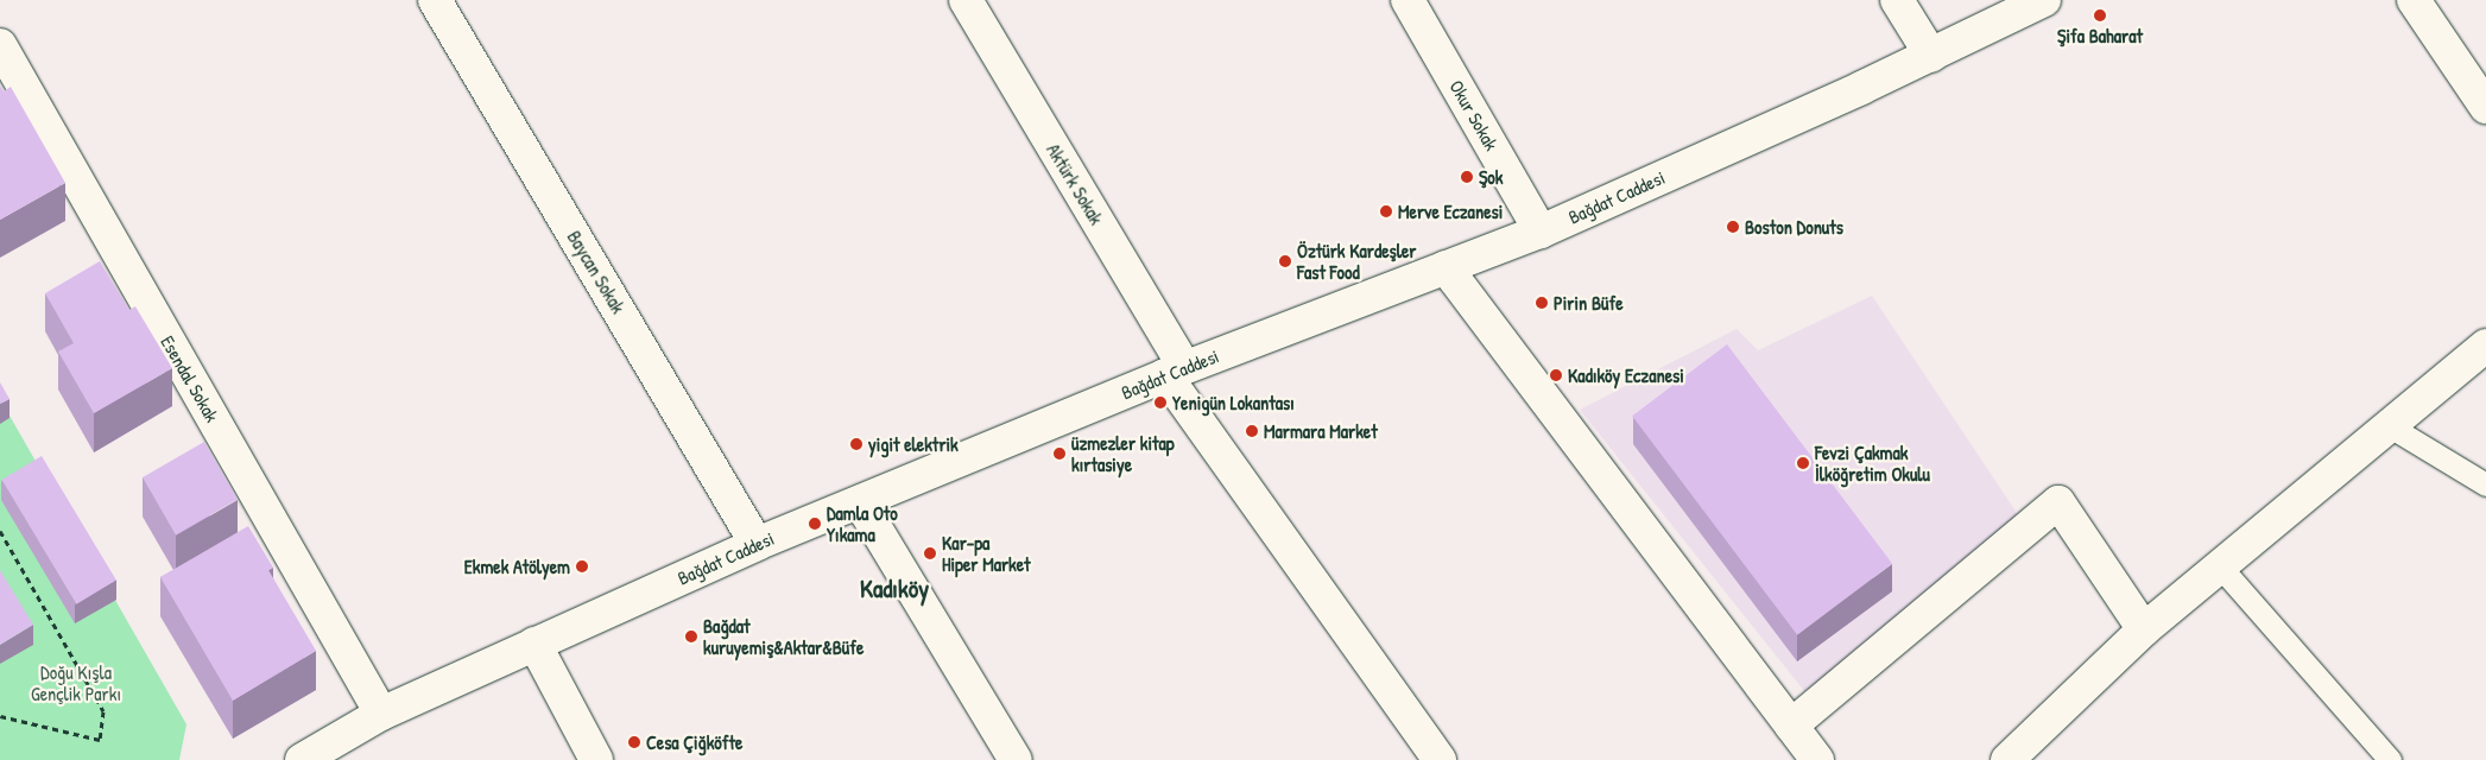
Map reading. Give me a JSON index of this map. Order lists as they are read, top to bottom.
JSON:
{
  "streets": {
    "street": [
      "Okur Sokak",
      "Aktürk Sokak",
      "Bağdat Caddesi",
      "Baycan Sokak",
      "Esendal Sokak"
    ]
  },
  "crossings": [
    ["Okur Sokak", "Bağdat Caddesi"],
    ["Aktürk Sokak", "Bağdat Caddesi"],
    ["Bağdat Caddesi", "Baycan Sokak"],
    ["Bağdat Caddesi", "Esendal Sokak"]
  ],
  "districts": ["Kadıköy"],
  "parks": ["Doğu Kışla Gençlik Parkı"],
  "places": [
    "Şifa Baharat",
    "Şok",
    "Merve Eczanesi",
    "Boston Donuts",
    "Öztürk Kardeşler Fast Food",
    "Pirin Büfe",
    "Kadıköy Eczanesi",
    "Yenigün Lokantası",
    "Marmara Market",
    "yigit elektrik",
    "üzmezler kitap kırtasiye",
    "Fevzi Çakmak İlköğretim Okulu",
    "Damla Oto Yıkama",
    "Kar-pa Hiper Market",
    "Ekmek Atölyem",
    "Bağdat kuruyemiş&Aktar&Büfe",
    "Cesa Çiğköfte"
  ]
}
